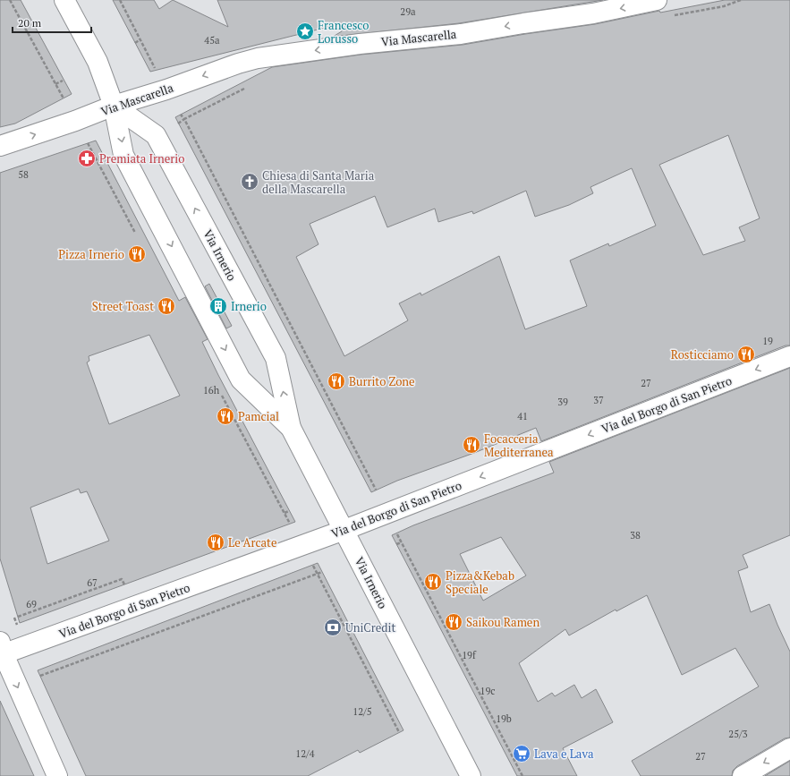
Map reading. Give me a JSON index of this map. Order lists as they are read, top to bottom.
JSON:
{
  "streets": {
    "street": ["Via Mascarella", "Via Irnerio", "Via del Borgo di San Pietro"]
  },
  "crossings": [
    ["Via Mascarella", "Via Irnerio"],
    ["Via Irnerio", "Via del Borgo di San Pietro"]
  ],
  "one_way": ["Via del Borgo di San Pietro"],
  "places": {
    "place": ["Francesco Lorusso"],
    "pharmacy": ["Premiata Irnerio"],
    "church": ["Chiesa di Santa Maria della Mascarella"],
    "restaurant": [
      "Pizza Irnerio",
      "Street Toast",
      "Rosticciamo",
      "Burrito Zone",
      "Pamcial",
      "Focacceria Mediterranea",
      "Le Arcate",
      "Pizza&Kebab Speciale",
      "Saikou Ramen"
    ],
    "building": ["Irnerio"],
    "bank": ["UniCredit"],
    "supermarket": ["Lava e Lava"]
  },
  "house_numbers": [
    "29a",
    "45a",
    "58",
    "19",
    "27",
    "16h",
    "37",
    "39",
    "41",
    "38",
    "67",
    "69",
    "19f",
    "19c",
    "12/5",
    "19b",
    "25/3",
    "12/4",
    "27"
  ],
  "scale_bar": "20 m"
}
